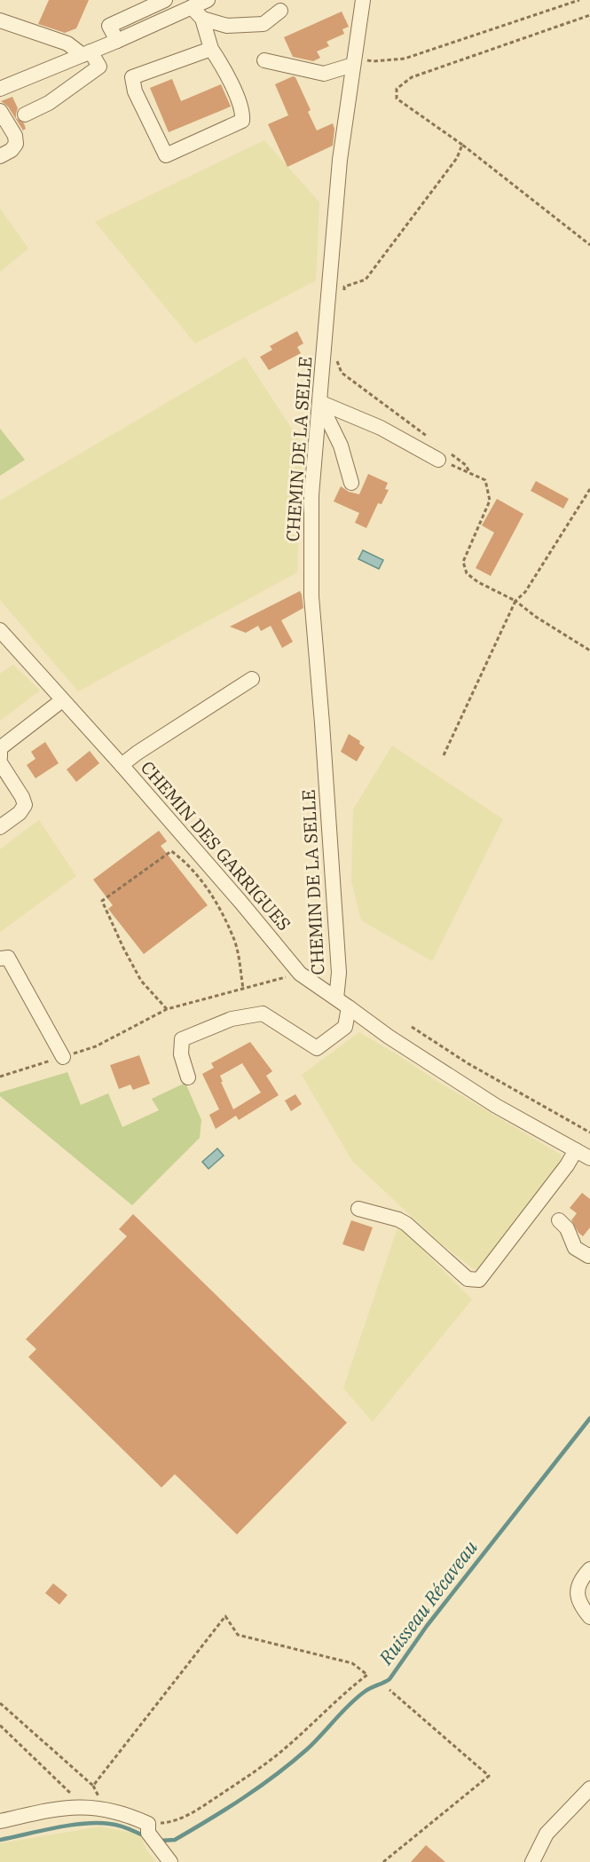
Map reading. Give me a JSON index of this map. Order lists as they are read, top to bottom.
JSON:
{
  "streets": {
    "street": ["CHEMIN DE LA SELLE", "CHEMIN DES GARRIGUES"]
  },
  "crossings": [
    ["CHEMIN DE LA SELLE", "CHEMIN DES GARRIGUES"]
  ],
  "water": ["Ruisseau Récaveau"]
}
